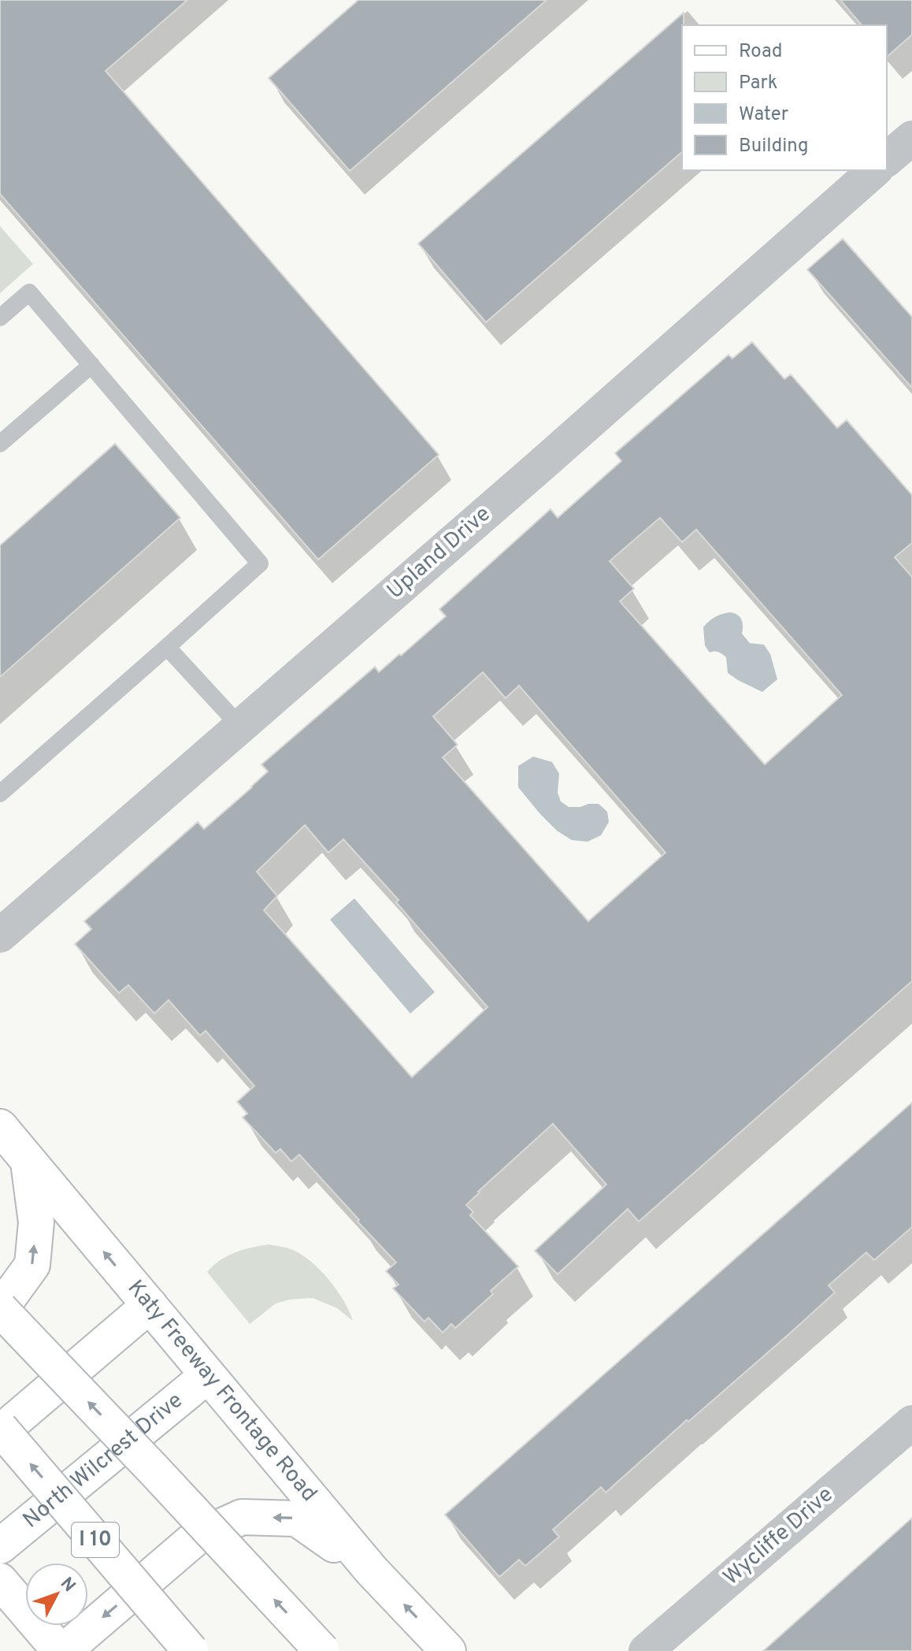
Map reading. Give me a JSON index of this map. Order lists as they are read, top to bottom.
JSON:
{
  "streets": {
    "main road": ["Katy Freeway Frontage Road", "North Wilcrest Drive", "I 10"],
    "street": ["Upland Drive", "Wycliffe Drive"]
  },
  "crossings": [
    ["Katy Freeway Frontage Road", "North Wilcrest Drive"]
  ],
  "legend": [
    "Road",
    "Park",
    "Water",
    "Building"
  ],
  "north": "top right"
}
